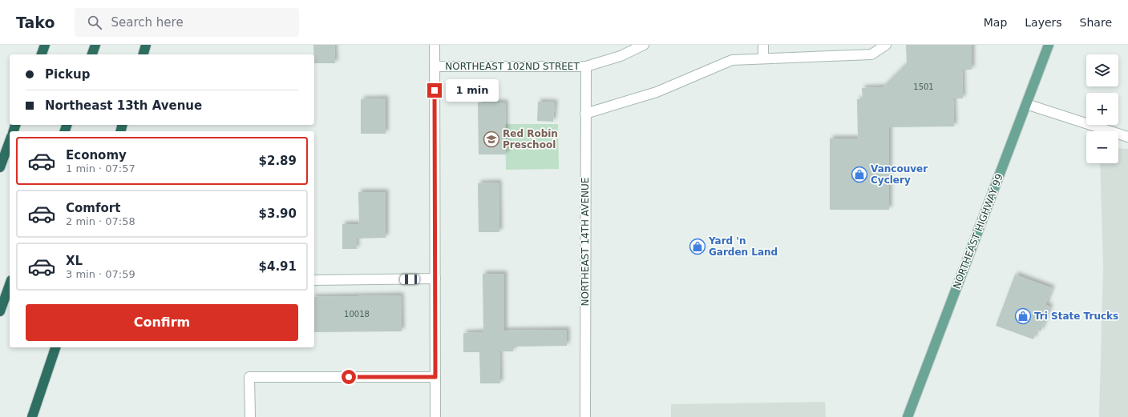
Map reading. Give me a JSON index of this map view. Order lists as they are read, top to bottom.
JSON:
{
  "streets": {
    "main road": ["NORTHEAST HIGHWAY 99"],
    "street": ["NORTHEAST 102ND STREET", "NORTHEAST 14TH AVENUE"]
  },
  "crossings": [
    ["NORTHEAST 102ND STREET", "NORTHEAST 14TH AVENUE"]
  ],
  "places": {
    "school or university": ["Red Robin Preschool"],
    "shop": ["Vancouver Cyclery", "Yard 'n Garden Land", "Tri State Trucks"]
  },
  "house_numbers": ["1501", "10018"],
  "page": {
    "header": "Tako",
    "search": "Search here",
    "nav": ["Map", "Layers", "Share"],
    "map_buttons": ["+", "−"],
    "banner": ["Pickup", "Northeast 13th Avenue"],
    "bubble": "1 min",
    "list": [
      {
        "name": "Economy",
        "note": "1 min · 07:57",
        "value": "$2.89"
      },
      {
        "name": "Comfort",
        "note": "2 min · 07:58",
        "value": "$3.90"
      },
      {
        "name": "XL",
        "note": "3 min · 07:59",
        "value": "$4.91"
      }
    ],
    "buttons": "Confirm"
  }
}
